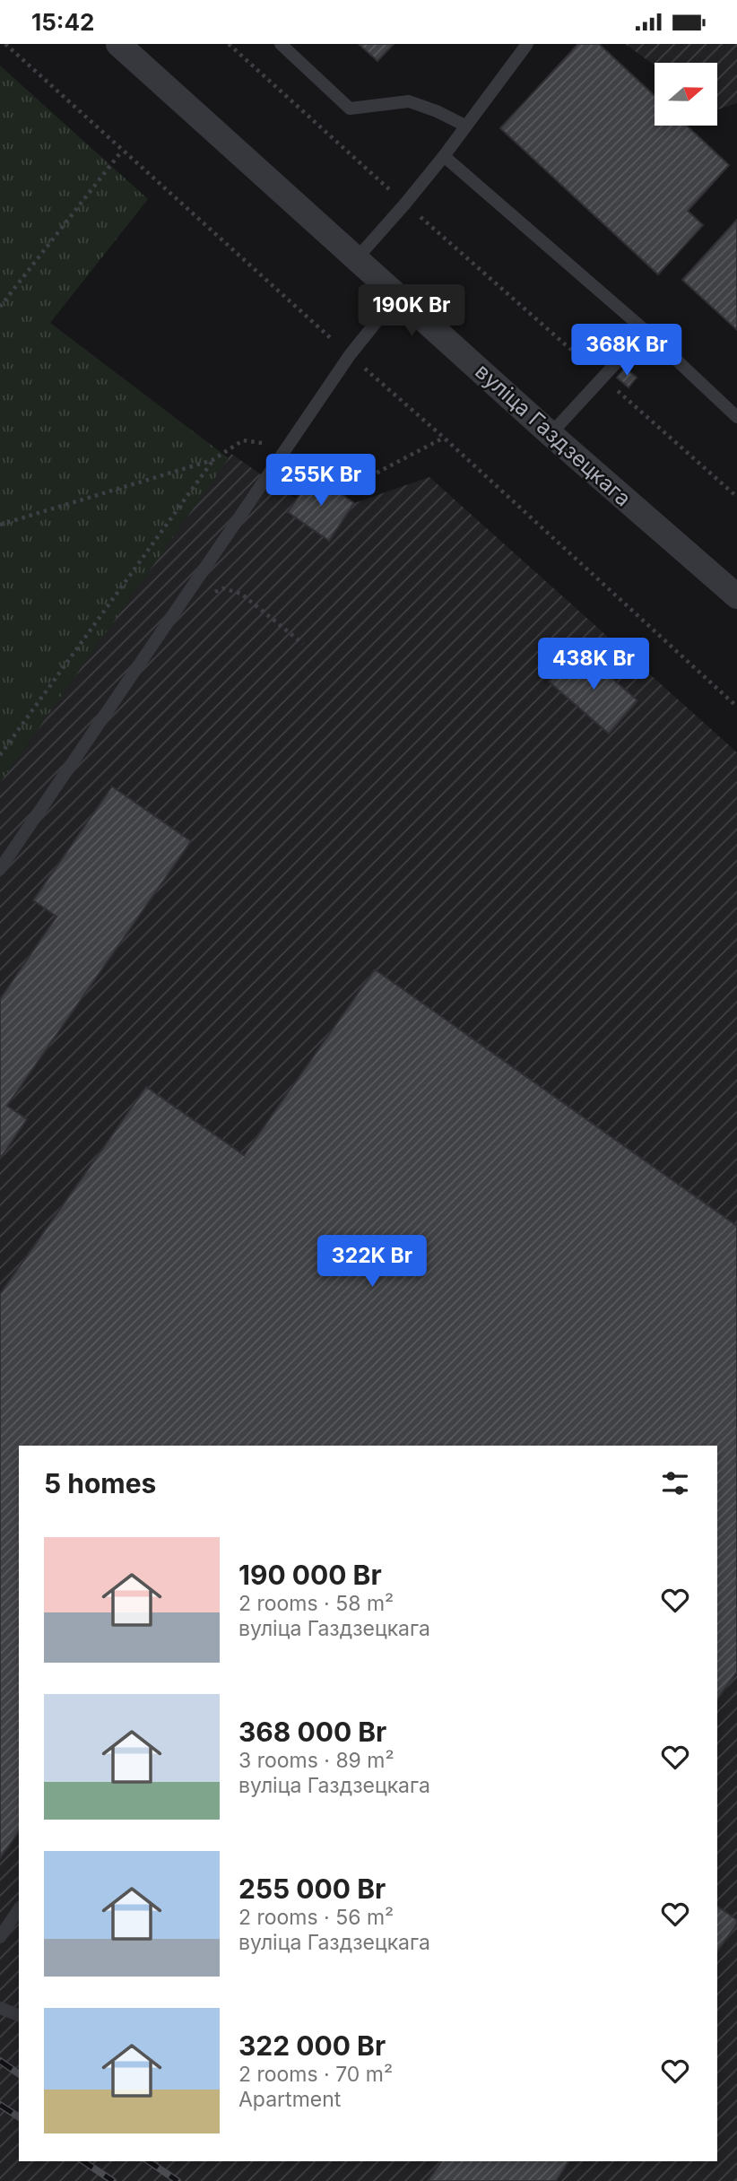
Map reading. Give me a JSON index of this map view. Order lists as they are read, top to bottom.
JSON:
{
  "streets": {
    "street": ["вуліца Газдзецкага"]
  },
  "north": "right",
  "page": {
    "status": "15:42",
    "price": [
      "190K Br",
      "368K Br",
      "255K Br",
      "438K Br",
      "322K Br"
    ],
    "heading": "5 homes",
    "list": [
      {
        "name": "190 000 Br",
        "note": "2 rooms · 58 m² · вуліца Газдзецкага"
      },
      {
        "name": "368 000 Br",
        "note": "3 rooms · 89 m² · вуліца Газдзецкага"
      },
      {
        "name": "255 000 Br",
        "note": "2 rooms · 56 m² · вуліца Газдзецкага"
      },
      {
        "name": "322 000 Br",
        "note": "2 rooms · 70 m² · Apartment"
      }
    ]
  }
}
